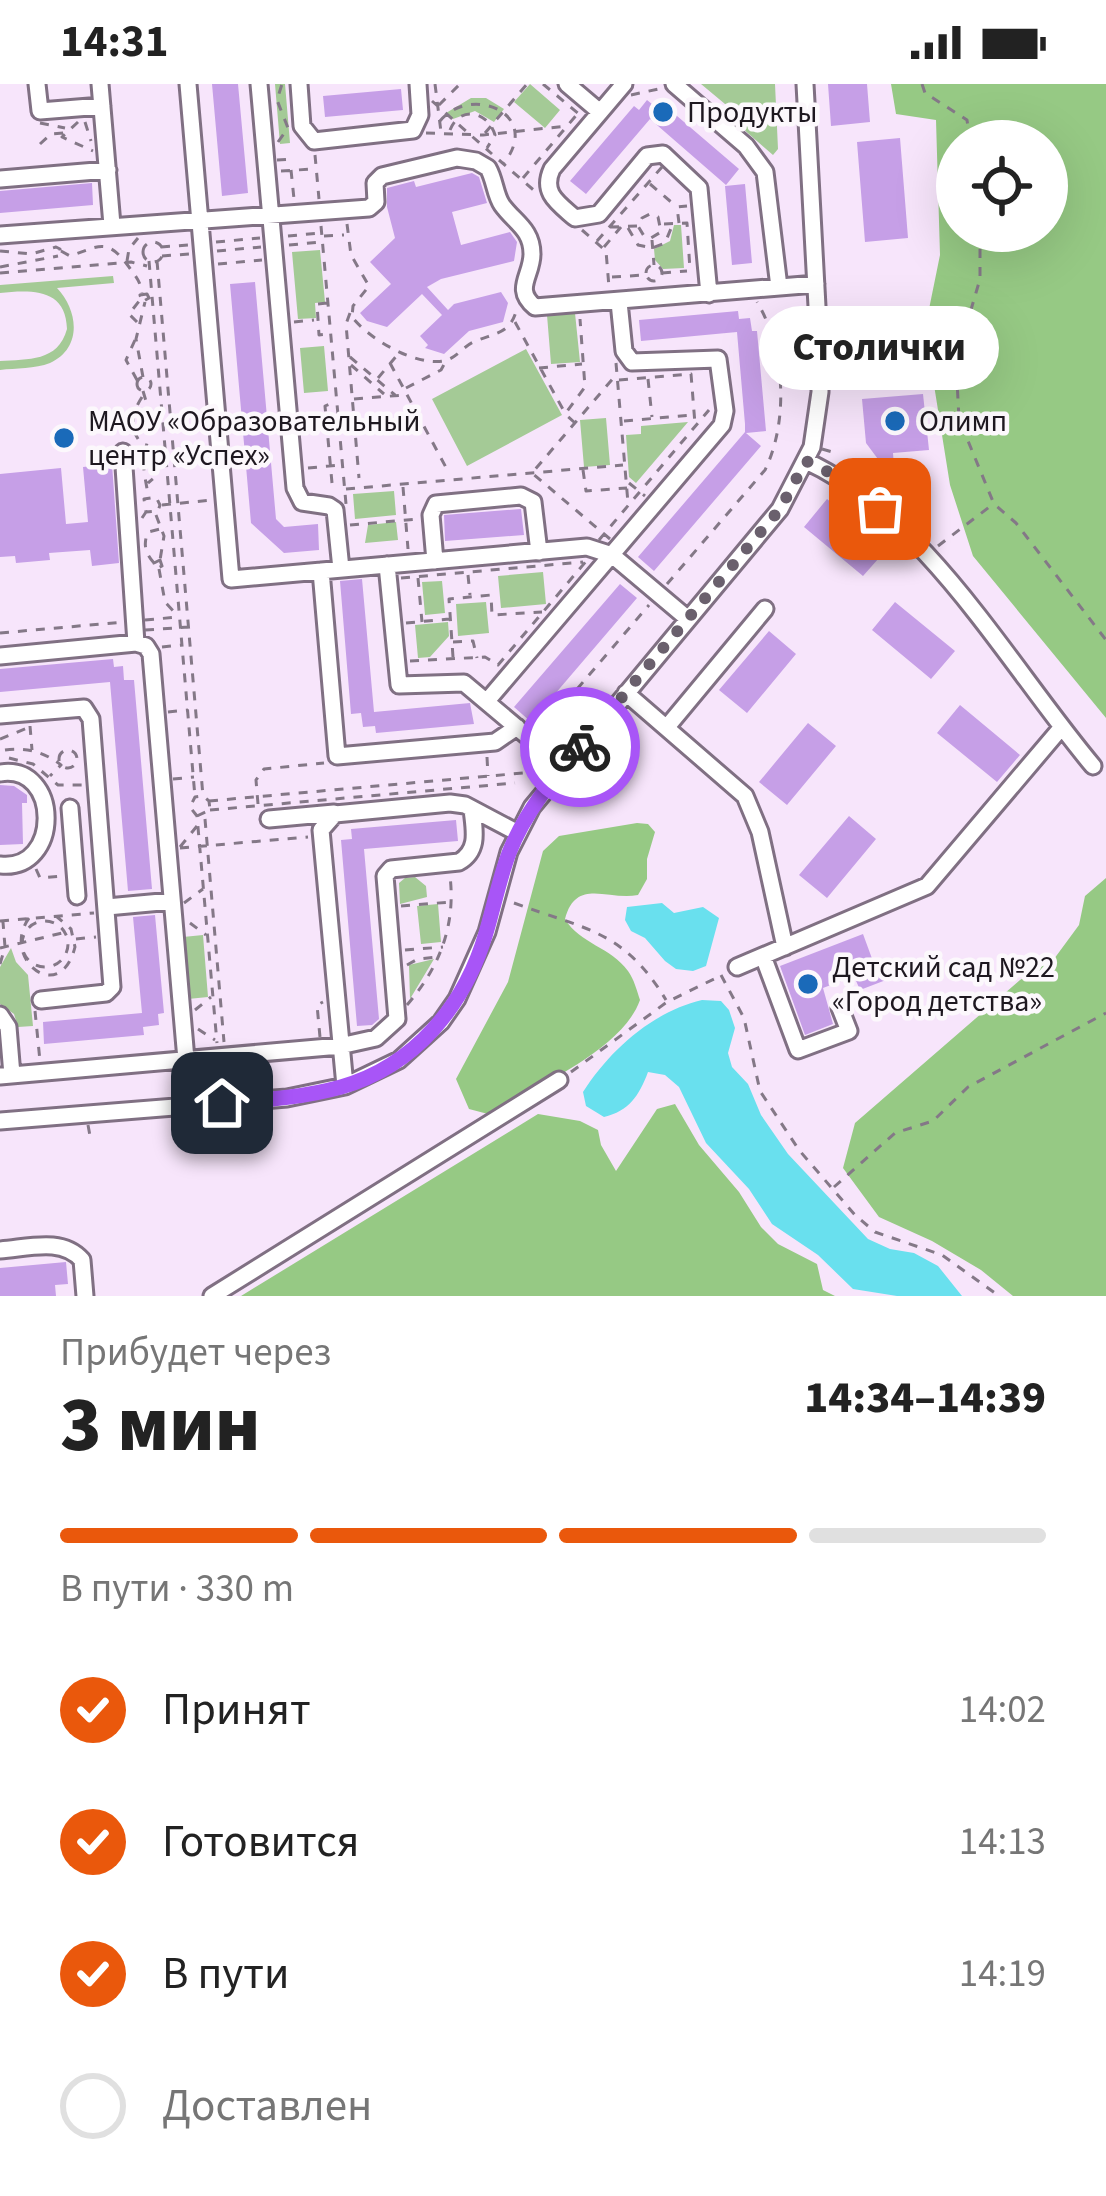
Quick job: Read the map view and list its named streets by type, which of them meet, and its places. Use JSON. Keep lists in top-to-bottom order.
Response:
{
  "places": [
    "Продукты",
    "Олимп",
    "МАОУ «Образовательный центр «Успех»",
    "Столички",
    "Детский сад №22 «Город детства»"
  ],
  "page": {
    "status": "14:31",
    "bubble": "Столички",
    "heading": ["3 мин", "Прибудет через", "14:34–14:39"],
    "bar": "В пути · 330 m",
    "list": [
      ["Принят", "14:02"],
      ["Готовится", "14:13"],
      ["В пути", "14:19"],
      "Доставлен"
    ]
  }
}
